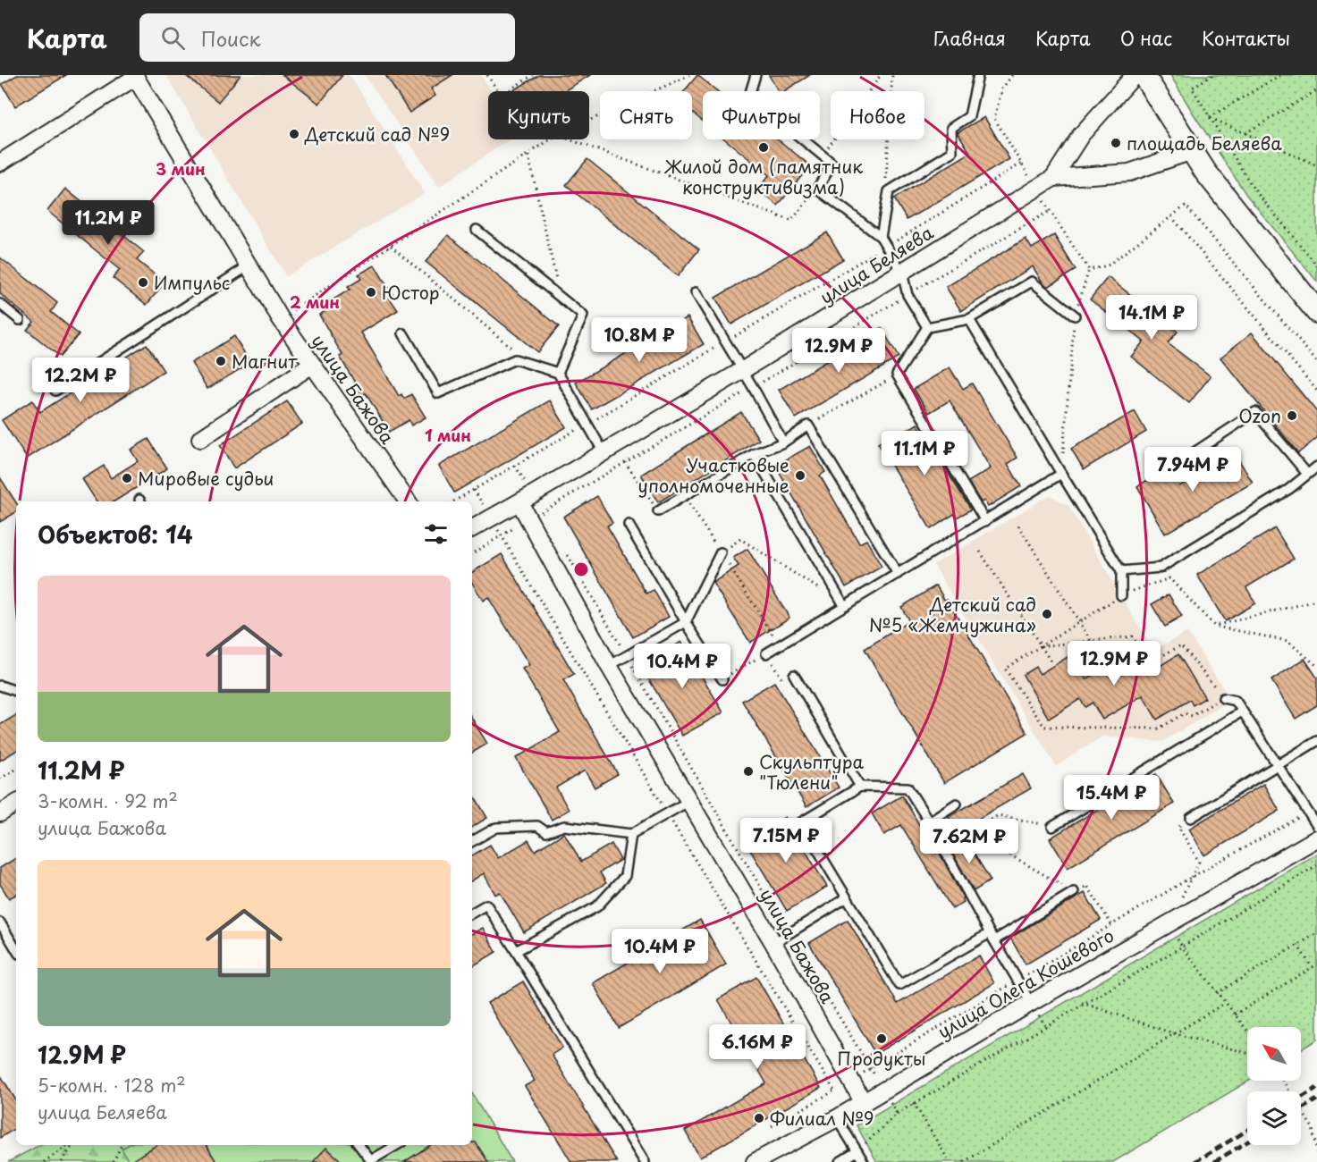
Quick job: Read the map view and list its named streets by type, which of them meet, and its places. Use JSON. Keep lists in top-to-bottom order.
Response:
{
  "streets": {
    "street": ["улица Беляева", "улица Бажова", "улица Олега Кошевого"]
  },
  "crossings": [
    ["улица Беляева", "улица Бажова"],
    ["улица Бажова", "улица Олега Кошевого"]
  ],
  "places": [
    "Детский сад №9",
    "площадь Беляева",
    "Жилой дом (памятник конструктивизма)",
    "Импульс",
    "Юстор",
    "Магнит",
    "Ozon",
    "Участковые уполномоченные",
    "Мировые судьи",
    "Детский сад №5 «Жемчужина»",
    "Скульптура \"Тюлени\"",
    "Продукты",
    "Филиал №9"
  ],
  "north": "top left",
  "page": {
    "header": "Карта",
    "search": "Поиск",
    "nav": [
      "Главная",
      "Карта",
      "О нас",
      "Контакты"
    ],
    "chip": [
      "Купить",
      "Снять",
      "Фильтры",
      "Новое"
    ],
    "price": [
      "11.2M ₽",
      "14.1M ₽",
      "10.8M ₽",
      "12.9M ₽",
      "12.2M ₽",
      "11.1M ₽",
      "7.94M ₽",
      "12.9M ₽",
      "10.4M ₽",
      "15.4M ₽",
      "7.15M ₽",
      "7.62M ₽",
      "10.4M ₽",
      "6.16M ₽"
    ],
    "heading": "Объектов: 14",
    "list": [
      {
        "name": "11.2M ₽",
        "note": "3-комн. · 92 m² · улица Бажова"
      },
      {
        "name": "12.9M ₽",
        "note": "5-комн. · 128 m² · улица Беляева"
      }
    ]
  },
  "rings": ["3 мин", "2 мин", "1 мин"]
}
